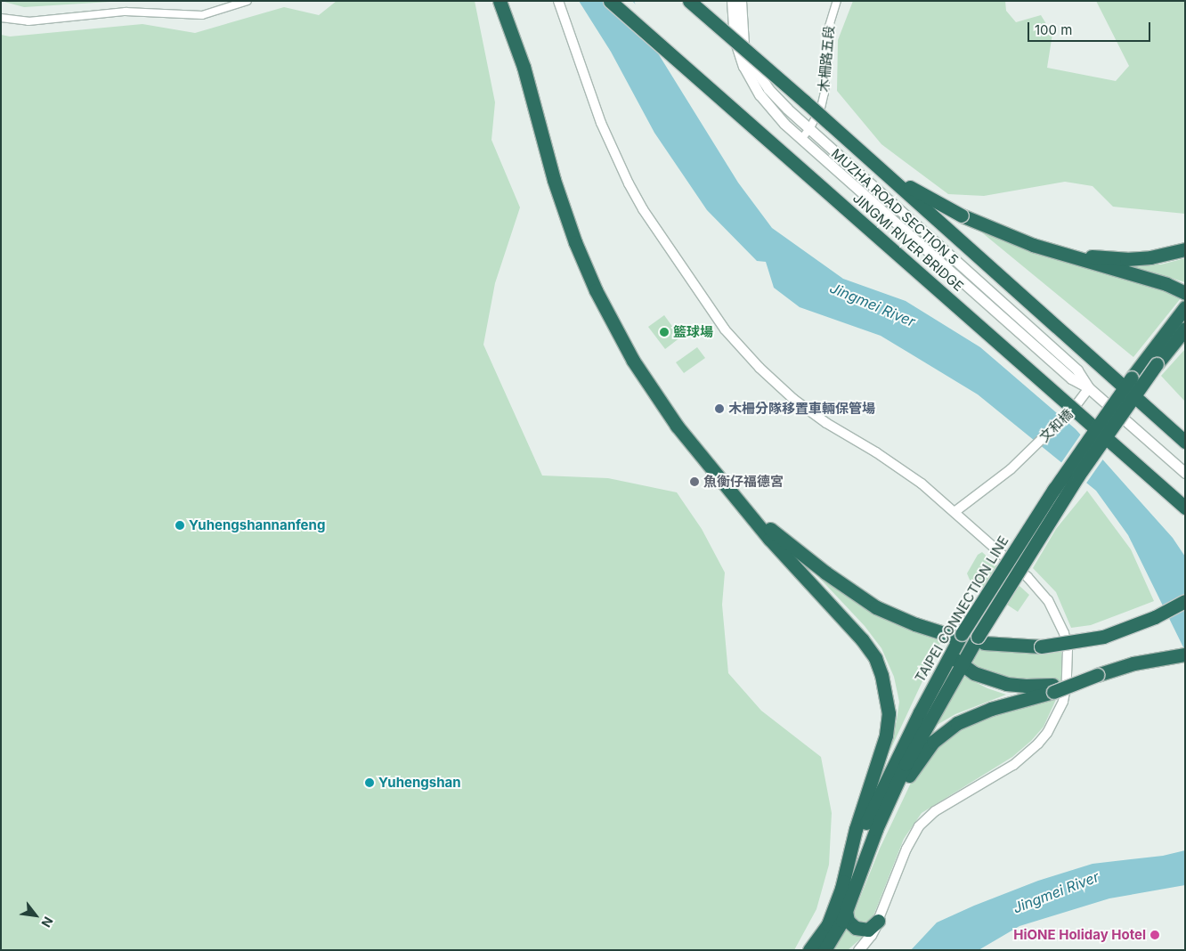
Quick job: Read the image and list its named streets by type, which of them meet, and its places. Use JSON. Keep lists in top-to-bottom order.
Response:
{
  "streets": {
    "highway": ["JINGMI RIVER BRIDGE", "TAIPEI CONNECTION LINE"],
    "main road": ["MUZHA ROAD SECTION 5"],
    "street": ["木柵路五段", "文和橋"]
  },
  "crossings": [
    ["木柵路五段", "MUZHA ROAD SECTION 5"],
    ["MUZHA ROAD SECTION 5", "文和橋"]
  ],
  "water": ["Jingmei River"],
  "places": [
    "籃球場",
    "木柵分隊移置車輛保管場",
    "魚衡仔福德宮",
    "Yuhengshannanfeng",
    "Yuhengshan",
    "HiONE Holiday Hotel"
  ],
  "scale_bar": "100 m",
  "north": "bottom right"
}
